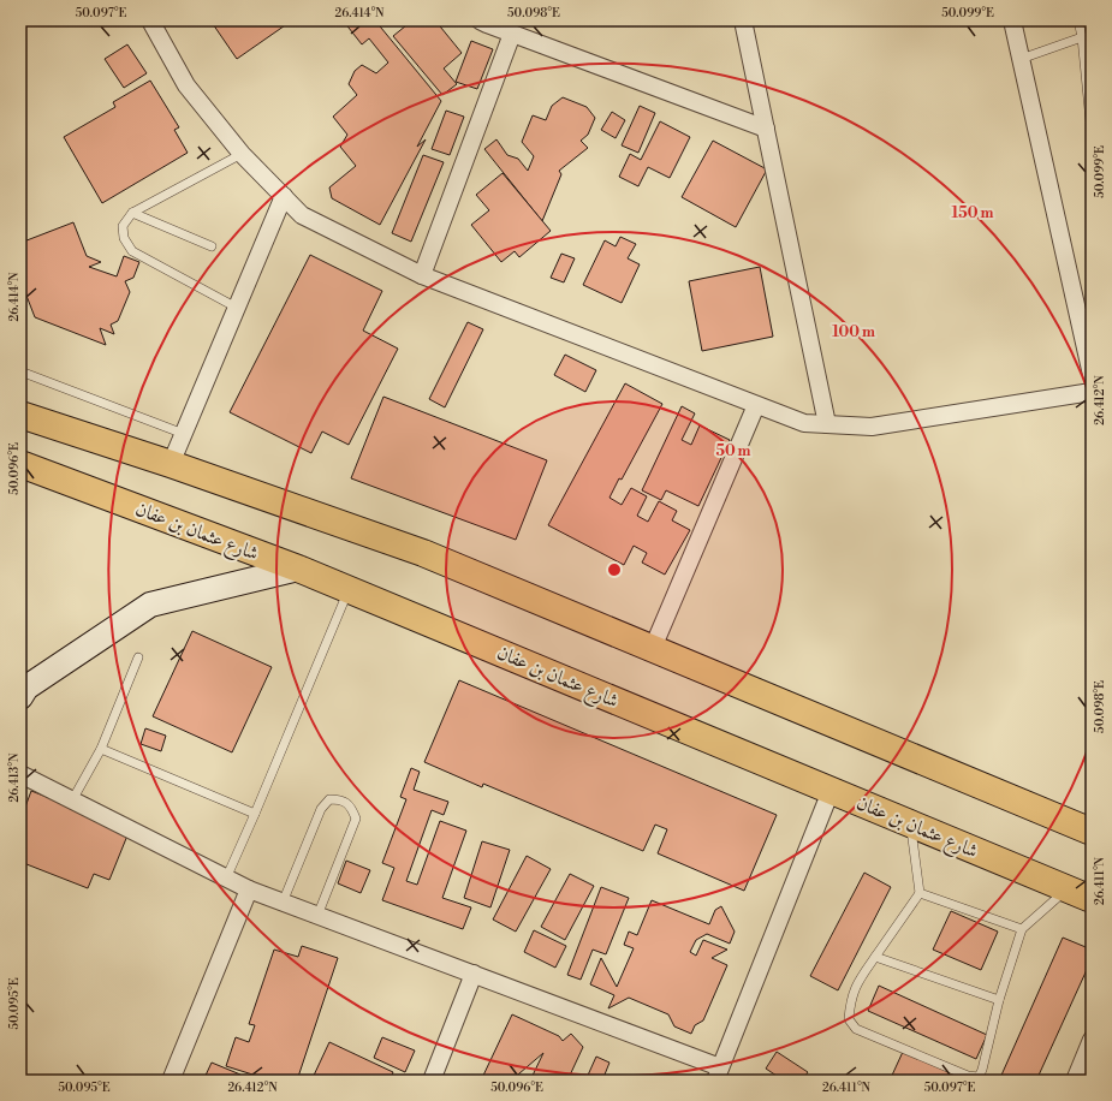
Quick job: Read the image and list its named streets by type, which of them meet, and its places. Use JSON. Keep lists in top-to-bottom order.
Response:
{
  "streets": {
    "main road": ["شارع عثمان بن عفان"]
  },
  "coordinates": [
    "50.097°E",
    "26.414°N",
    "50.098°E",
    "50.099°E",
    "26.412°N",
    "50.096°E",
    "26.413°N",
    "26.411°N",
    "50.095°E"
  ],
  "rings": ["150 m", "100 m", "50 m"]
}
